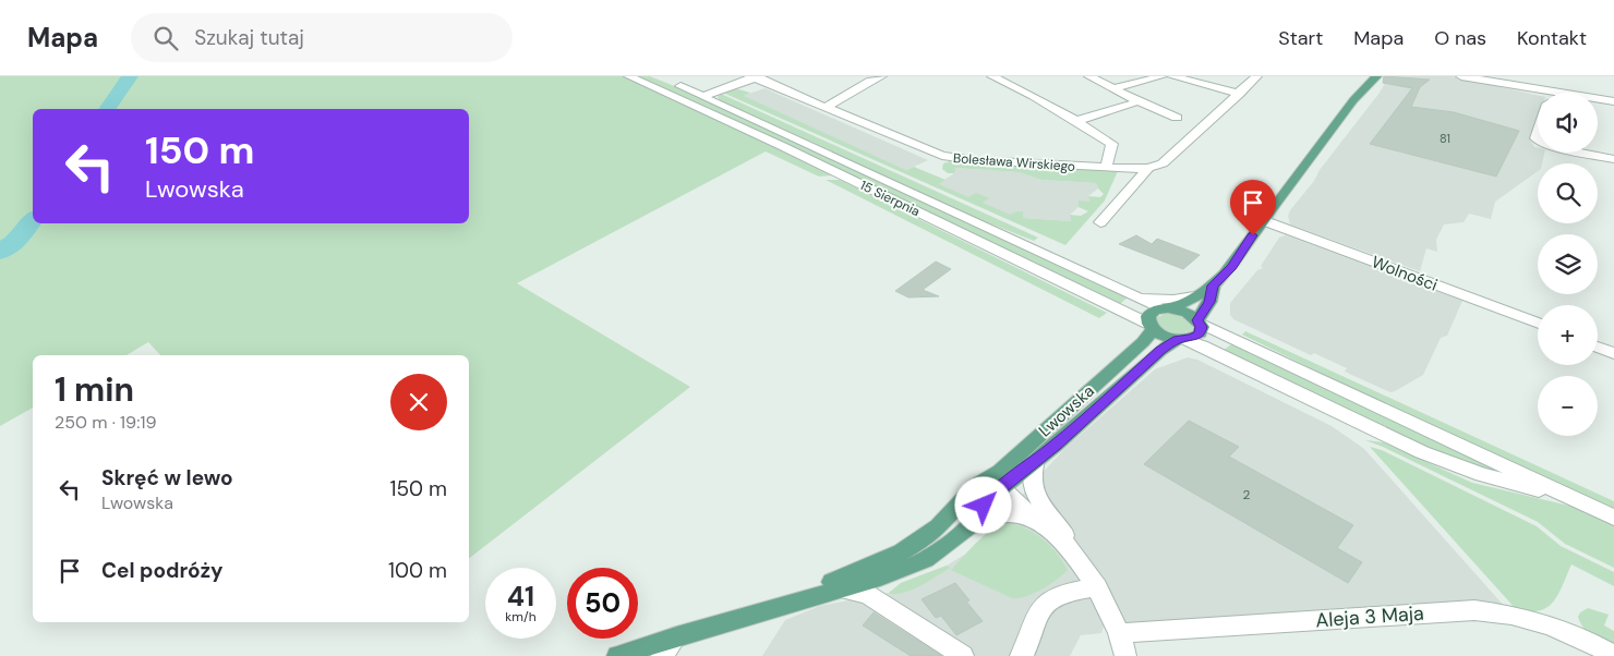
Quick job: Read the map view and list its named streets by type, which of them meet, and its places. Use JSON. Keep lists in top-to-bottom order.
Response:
{
  "streets": {
    "main road": ["Lwowska"],
    "street": [
      "Bolesława Wirskiego",
      "15 Sierpnia",
      "Wolności",
      "Aleja 3 Maja"
    ]
  },
  "crossings": [
    ["Bolesława Wirskiego", "15 Sierpnia"],
    ["15 Sierpnia", "Lwowska"]
  ],
  "house_numbers": ["81", "2"],
  "page": {
    "header": "Mapa",
    "search": "Szukaj tutaj",
    "nav": [
      "Start",
      "Mapa",
      "O nas",
      "Kontakt"
    ],
    "map_buttons": ["+", "−"],
    "turn": ["150 m", "Lwowska"],
    "heading": ["1 min", "250 m · 19:19"],
    "list": [
      {
        "name": "Skręć w lewo",
        "note": "Lwowska",
        "value": "150 m"
      },
      {
        "name": "Cel podróży",
        "value": "100 m"
      }
    ],
    "speed": "41 km/h",
    "limit": "50"
  }
}
